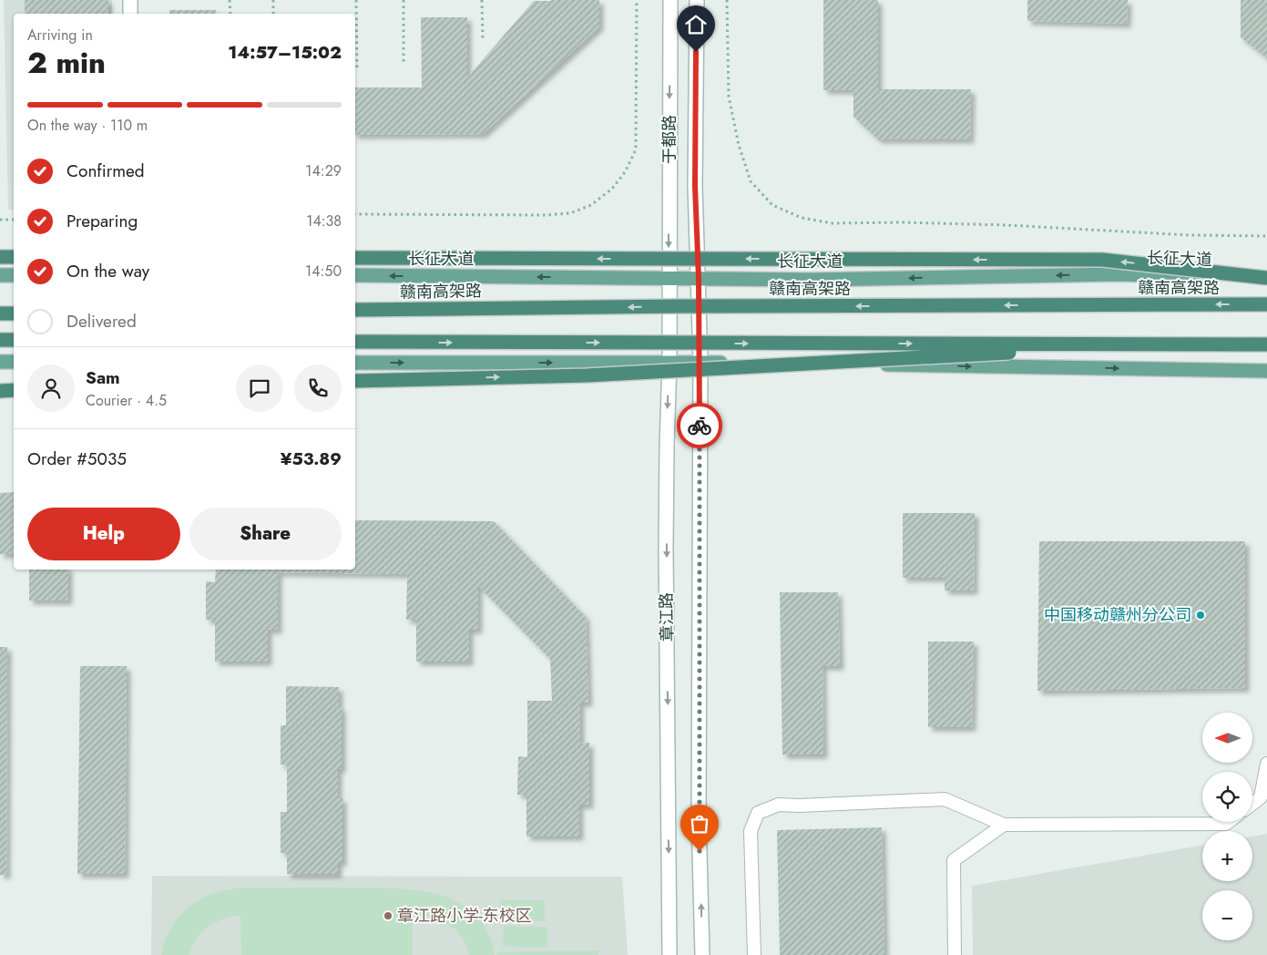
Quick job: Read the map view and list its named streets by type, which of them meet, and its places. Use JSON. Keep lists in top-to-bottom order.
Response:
{
  "streets": {
    "highway": ["赣南高架路"],
    "main road": ["于都路", "长征大道", "章江路"]
  },
  "crossings": [
    ["于都路", "长征大道"],
    ["于都路", "章江路"],
    ["长征大道", "章江路"]
  ],
  "places": ["中国移动赣州分公司", "章江路小学-东校区"],
  "north": "left",
  "page": {
    "heading": ["2 min", "Arriving in", "14:57–15:02"],
    "panel": [
      "Sam",
      "Courier · 4.5",
      "Order #5035",
      "¥53.89"
    ],
    "bar": "On the way · 110 m",
    "list": [
      ["Confirmed", "14:29"],
      ["Preparing", "14:38"],
      ["On the way", "14:50"],
      "Delivered"
    ],
    "buttons": ["Help", "Share"],
    "map_buttons": ["+", "−"]
  }
}
